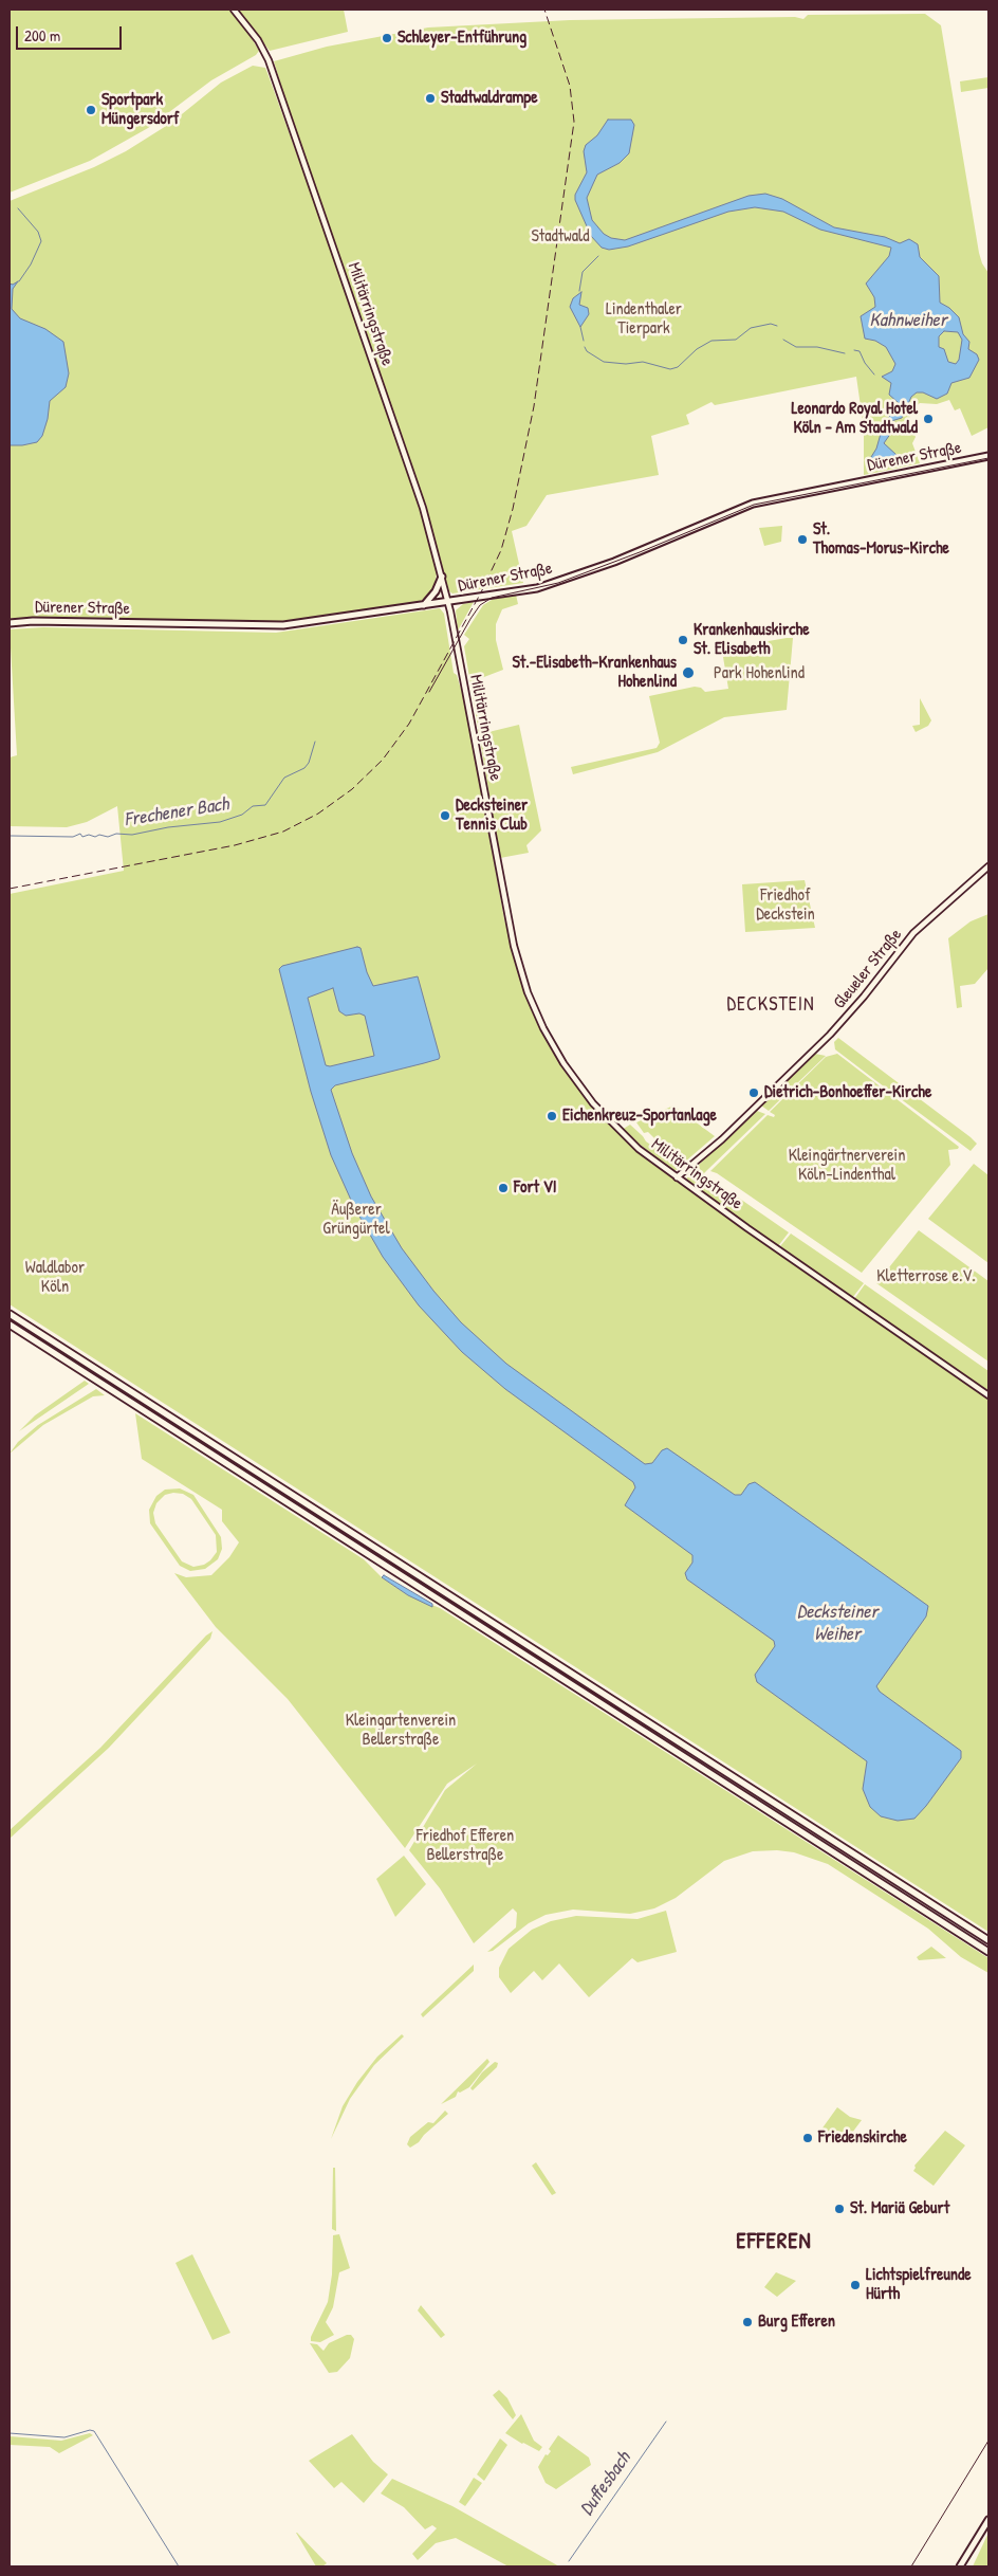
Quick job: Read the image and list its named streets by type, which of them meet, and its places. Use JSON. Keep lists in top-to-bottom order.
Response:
{
  "streets": {
    "main road": ["Militärringstraße", "Dürener Straße", "Gleueler Straße"]
  },
  "crossings": [
    ["Militärringstraße", "Dürener Straße"],
    ["Militärringstraße", "Gleueler Straße"]
  ],
  "districts": ["DECKSTEIN", "EFFEREN"],
  "water": [
    "Kahnweiher",
    "Frechener Bach",
    "Decksteiner Weiher",
    "Duffesbach"
  ],
  "parks": [
    "Stadtwald",
    "Lindenthaler Tierpark",
    "Park Hohenlind",
    "Friedhof Deckstein",
    "Kleingärtnerverein Köln-Lindenthal",
    "Äußerer Grüngürtel",
    "Waldlabor Köln",
    "Kletterrose e.V.",
    "Kleingartenverein Bellerstraße",
    "Friedhof Efferen Bellerstraße"
  ],
  "places": [
    "Schleyer-Entführung",
    "Stadtwaldrampe",
    "Sportpark Müngersdorf",
    "Leonardo Royal Hotel Köln - Am Stadtwald",
    "St. Thomas-Morus-Kirche",
    "Krankenhauskirche St. Elisabeth",
    "St.-Elisabeth-Krankenhaus Hohenlind",
    "Decksteiner Tennis Club",
    "Dietrich-Bonhoeffer-Kirche",
    "Eichenkreuz-Sportanlage",
    "Fort VI",
    "Friedenskirche",
    "St. Mariä Geburt",
    "Lichtspielfreunde Hürth",
    "Burg Efferen"
  ],
  "scale_bar": "200 m"
}
